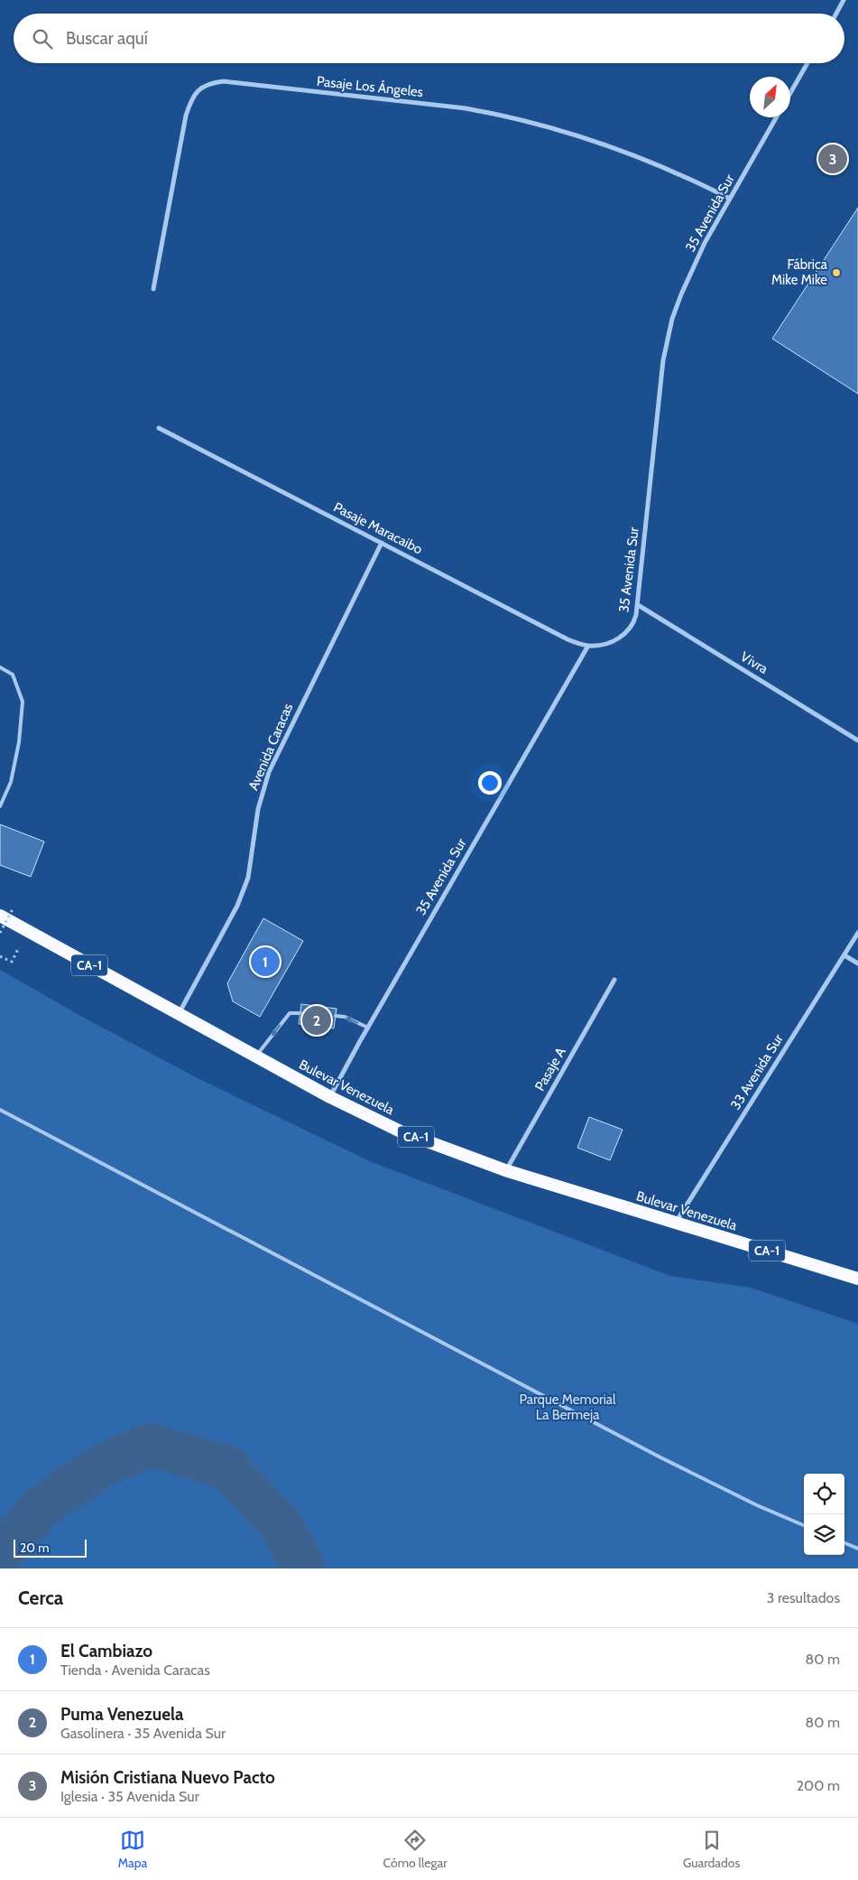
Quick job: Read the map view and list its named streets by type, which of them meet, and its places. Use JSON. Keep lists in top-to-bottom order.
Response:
{
  "streets": {
    "highway": ["CA-1", "Bulevar Venezuela"],
    "street": [
      "Pasaje Los Ángeles",
      "35 Avenida Sur",
      "Pasaje Maracaibo",
      "Vivra",
      "Avenida Caracas",
      "Pasaje A",
      "33 Avenida Sur"
    ]
  },
  "crossings": [
    ["Pasaje Los Ángeles", "35 Avenida Sur"],
    ["35 Avenida Sur", "Pasaje Maracaibo"],
    ["35 Avenida Sur", "Vivra"],
    ["35 Avenida Sur", "Bulevar Venezuela"],
    ["Pasaje Maracaibo", "Avenida Caracas"],
    ["Avenida Caracas", "Bulevar Venezuela"],
    ["Pasaje A", "Bulevar Venezuela"],
    ["33 Avenida Sur", "Bulevar Venezuela"]
  ],
  "parks": ["Parque Memorial La Bermeja"],
  "places": ["Fábrica Mike Mike"],
  "scale_bar": "20 m",
  "north": "top right",
  "page": {
    "search": "Buscar aquí",
    "pins": ["3", "1", "2"],
    "scale": "20 m",
    "heading": ["Cerca", "3 resultados"],
    "list": [
      {
        "mark": "1",
        "name": "El Cambiazo",
        "note": "Tienda · Avenida Caracas",
        "value": "80 m"
      },
      {
        "mark": "2",
        "name": "Puma Venezuela",
        "note": "Gasolinera · 35 Avenida Sur",
        "value": "80 m"
      },
      {
        "mark": "3",
        "name": "Misión Cristiana Nuevo Pacto",
        "note": "Iglesia · 35 Avenida Sur",
        "value": "200 m"
      }
    ],
    "nav": ["Mapa", "Cómo llegar", "Guardados"]
  }
}
